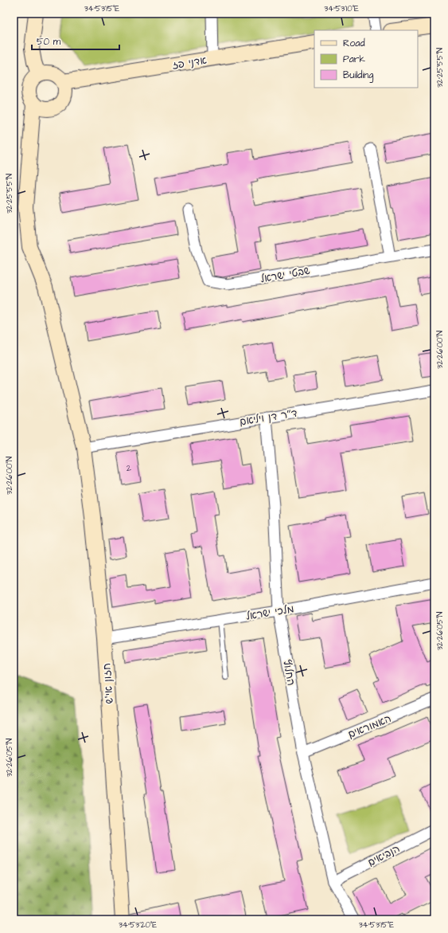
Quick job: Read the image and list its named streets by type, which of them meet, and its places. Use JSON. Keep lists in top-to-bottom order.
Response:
{
  "streets": {
    "street": [
      "אדני פז",
      "שבטי ישראל",
      "ד״ר דן ויליאם",
      "מלכי ישראל",
      "החלוץ",
      "חזון אי\"ש",
      "האמוראים",
      "הנביאים"
    ]
  },
  "crossings": [
    ["אדני פז", "חזון אי\"ש"],
    ["ד״ר דן ויליאם", "החלוץ"],
    ["ד״ר דן ויליאם", "חזון אי\"ש"],
    ["מלכי ישראל", "החלוץ"],
    ["מלכי ישראל", "חזון אי\"ש"],
    ["החלוץ", "האמוראים"],
    ["החלוץ", "הנביאים"]
  ],
  "house_numbers": ["2"],
  "legend": ["Road", "Park", "Building"],
  "scale_bar": "50 m",
  "coordinates": [
    "34°53'15\"E",
    "34°53'10\"E",
    "32°25'55\"N",
    "32°26'00\"N",
    "32°26'05\"N",
    "34°53'20\"E"
  ]
}
